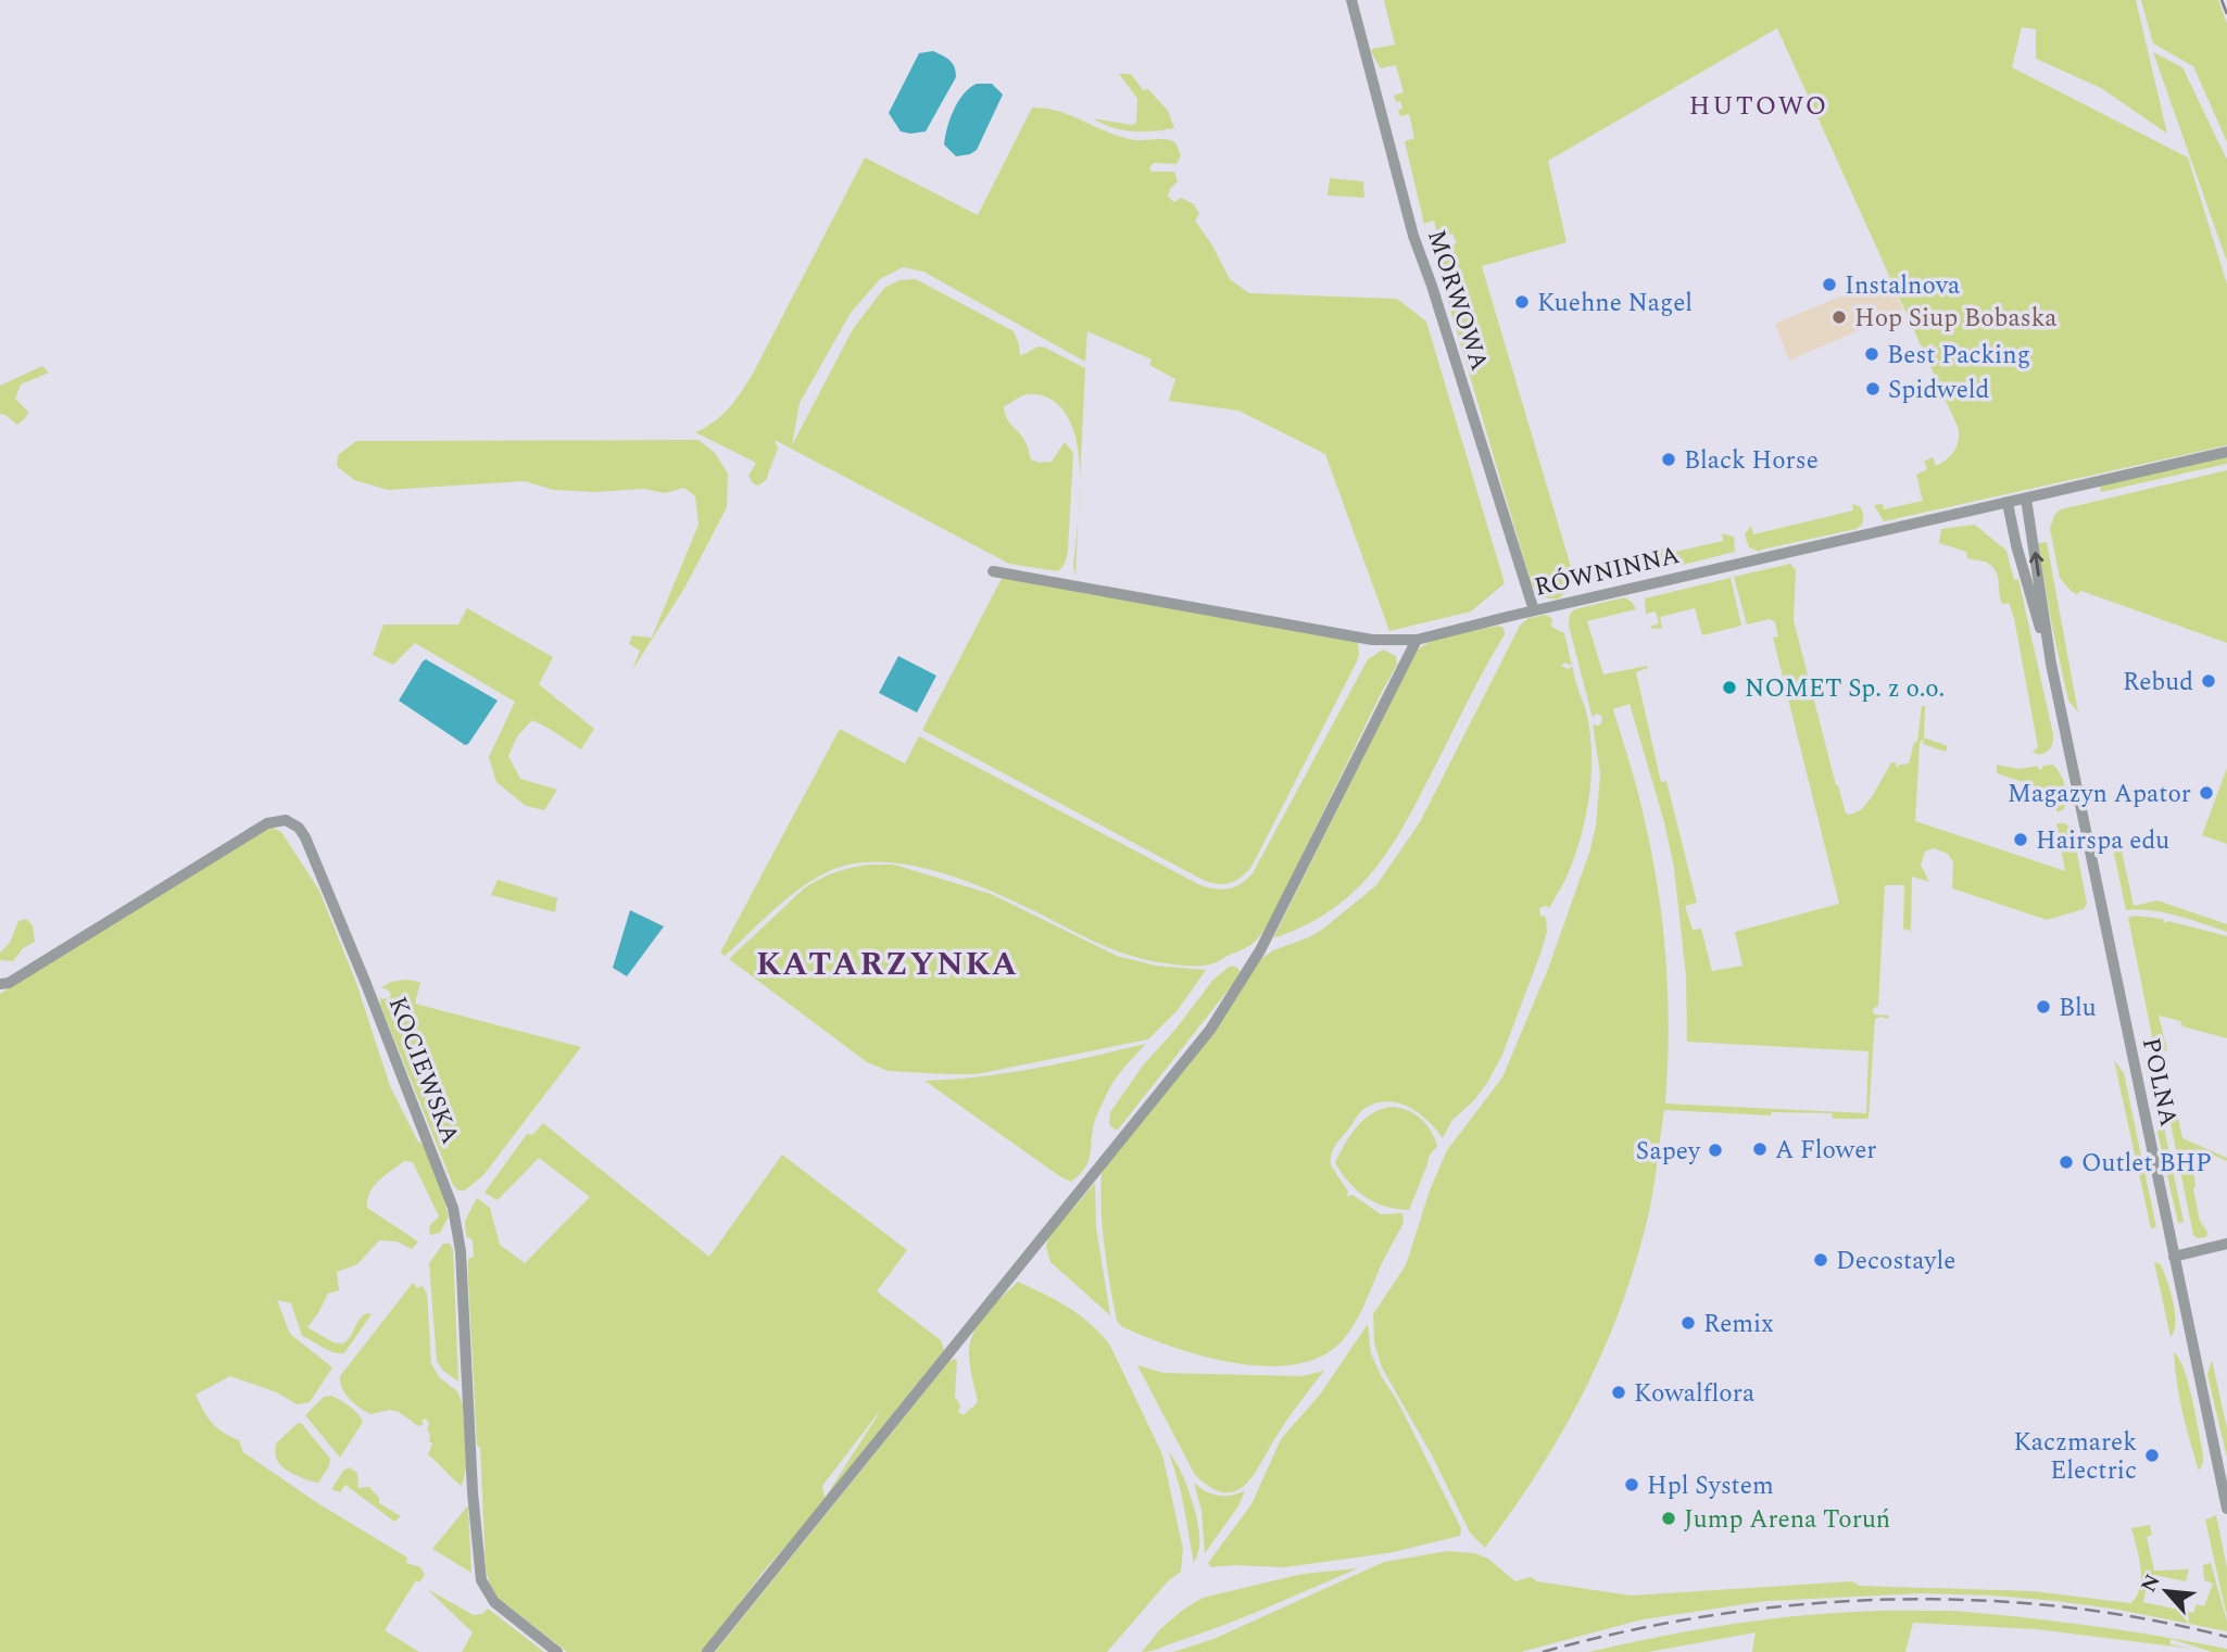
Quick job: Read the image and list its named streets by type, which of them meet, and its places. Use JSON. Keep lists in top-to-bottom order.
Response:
{
  "streets": {
    "street": [
      "MORWOWA",
      "RÓWNINNA",
      "KOCIEWSKA",
      "POLNA"
    ]
  },
  "crossings": [
    ["MORWOWA", "RÓWNINNA"],
    ["RÓWNINNA", "POLNA"]
  ],
  "districts": ["HUTOWO", "KATARZYNKA"],
  "places": [
    "Instalnova",
    "Kuehne Nagel",
    "Hop Siup Bobaska",
    "Best Packing",
    "Spidweld",
    "Black Horse",
    "Rebud",
    "NOMET Sp. z o.o.",
    "Magazyn Apator",
    "Hairspa edu",
    "Blu",
    "A Flower",
    "Sapey",
    "Outlet BHP",
    "Decostayle",
    "Remix",
    "Kowalflora",
    "Kaczmarek Electric",
    "Hpl System",
    "Jump Arena Toruń"
  ],
  "north": "top left"
}
